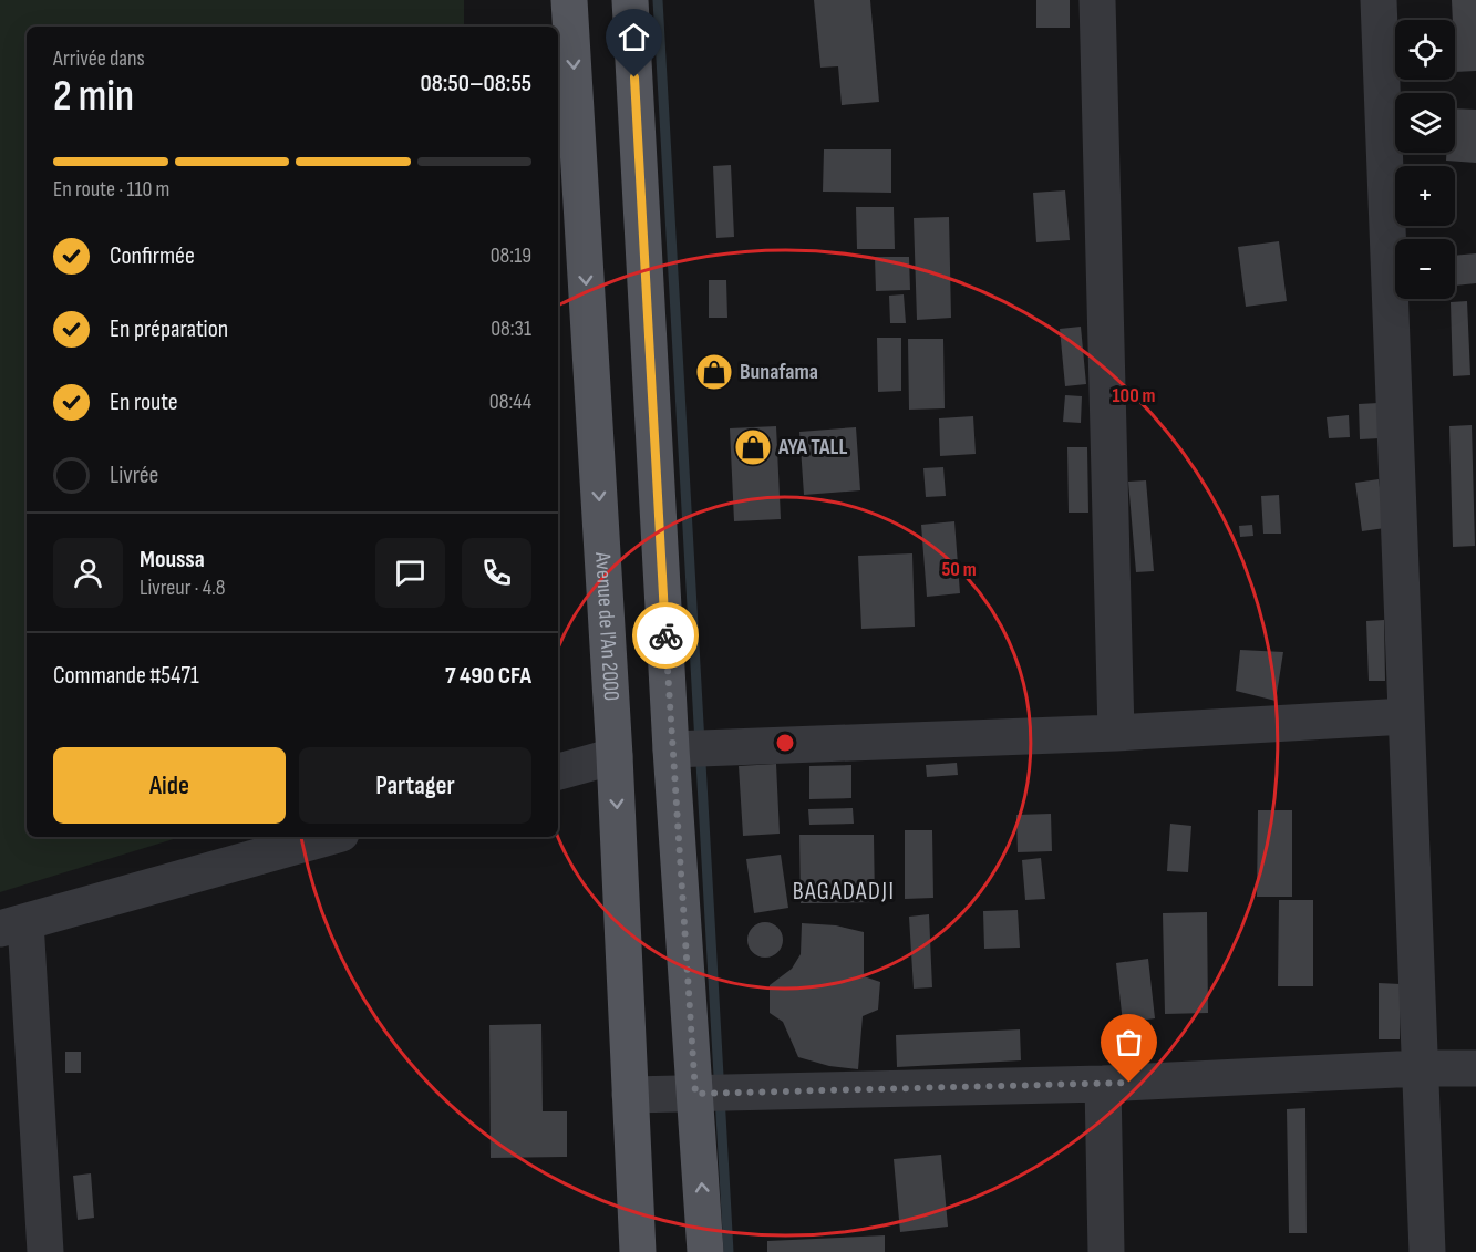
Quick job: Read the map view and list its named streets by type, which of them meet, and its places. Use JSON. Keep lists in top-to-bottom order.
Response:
{
  "streets": {
    "main road": ["Avenue de l'An 2000"]
  },
  "districts": ["BAGADADJI"],
  "places": {
    "shop": ["Bunafama", "AYA TALL"]
  },
  "page": {
    "map_buttons": ["+", "−"],
    "heading": ["2 min", "Arrivée dans", "08:50–08:55"],
    "panel": [
      "Moussa",
      "Livreur · 4.8",
      "Commande #5471",
      "7 490 CFA"
    ],
    "bar": "En route · 110 m",
    "list": [
      ["Confirmée", "08:19"],
      ["En préparation", "08:31"],
      ["En route", "08:44"],
      "Livrée"
    ],
    "buttons": ["Aide", "Partager"]
  },
  "rings": ["100 m", "50 m"]
}
